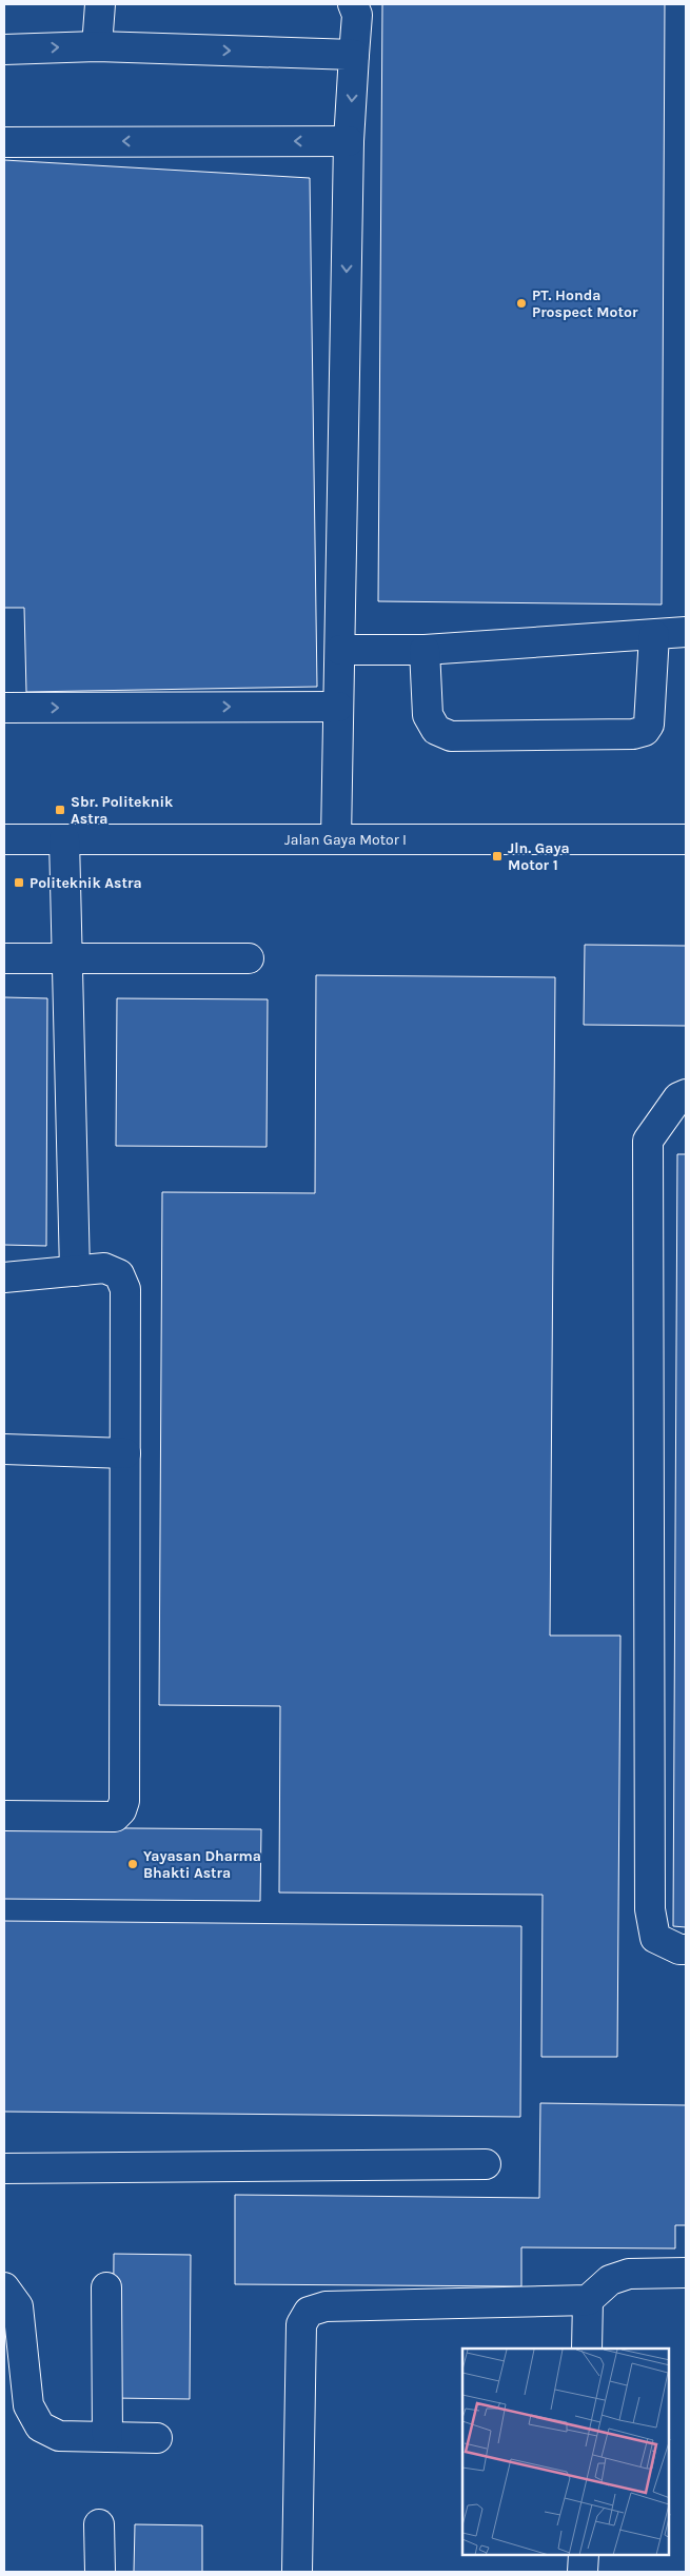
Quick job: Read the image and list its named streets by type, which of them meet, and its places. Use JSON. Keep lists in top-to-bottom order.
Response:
{
  "streets": {
    "street": ["Jalan Gaya Motor I"]
  },
  "places": {
    "other": ["PT. Honda Prospect Motor", "Yayasan Dharma Bhakti Astra"],
    "transit": ["Sbr. Politeknik Astra", "Jln. Gaya Motor 1", "Politeknik Astra"]
  }
}
